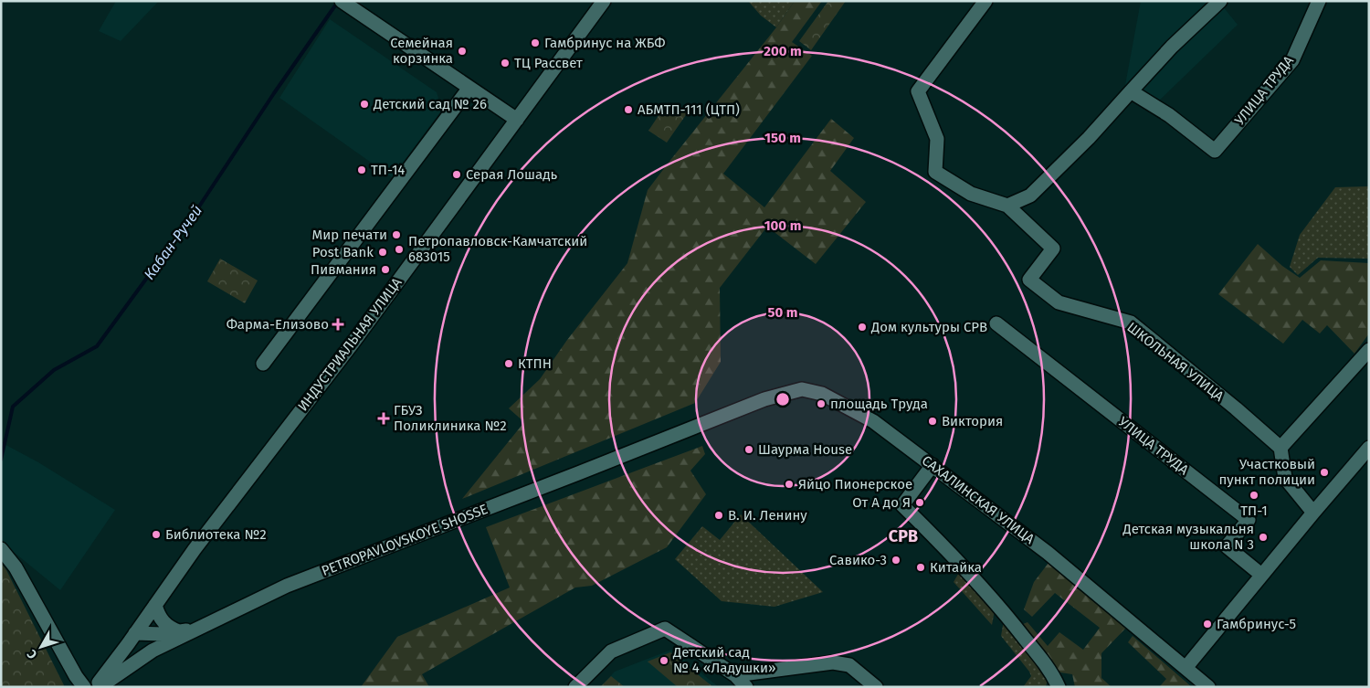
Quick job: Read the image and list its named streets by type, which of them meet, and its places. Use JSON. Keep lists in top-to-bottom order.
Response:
{
  "streets": {
    "street": [
      "УЛИЦА ТРУДА",
      "ИНДУСТРИАЛЬНАЯ УЛИЦА",
      "ШКОЛЬНАЯ УЛИЦА",
      "САХАЛИНСКАЯ УЛИЦА",
      "PETROPAVLOVSKOYE SHOSSE"
    ]
  },
  "crossings": [
    ["САХАЛИНСКАЯ УЛИЦА", "PETROPAVLOVSKOYE SHOSSE"]
  ],
  "districts": ["СРВ"],
  "water": ["Кабан-Ручей"],
  "places": {
    "other": [
      "Гамбринус на ЖБФ",
      "Семейная корзинка",
      "ТЦ Рассвет",
      "Детский сад № 26",
      "АБМТП-111 (ЦТП)",
      "ТП-14",
      "Серая Лошадь",
      "Мир печати",
      "Петропавловск-Камчатский 683015",
      "Post Bank",
      "Пивмания",
      "Дом культуры СРВ",
      "КТПН",
      "площадь Труда",
      "Виктория",
      "Шаурма House",
      "Участковый пункт полиции",
      "Яйцо Пионерское",
      "ТП-1",
      "От А до Я",
      "В. И. Ленину",
      "Библиотека №2",
      "Детская музыкальня школа N 3",
      "Савико-3",
      "Китайка",
      "Гамбринус-5",
      "Детский сад № 4 «Ладушки»"
    ],
    "health": ["Фарма-Елизово", "ГБУЗ Поликлиника №2"]
  },
  "north": "bottom left",
  "rings": [
    "200 m",
    "150 m",
    "100 m",
    "50 m"
  ]
}
